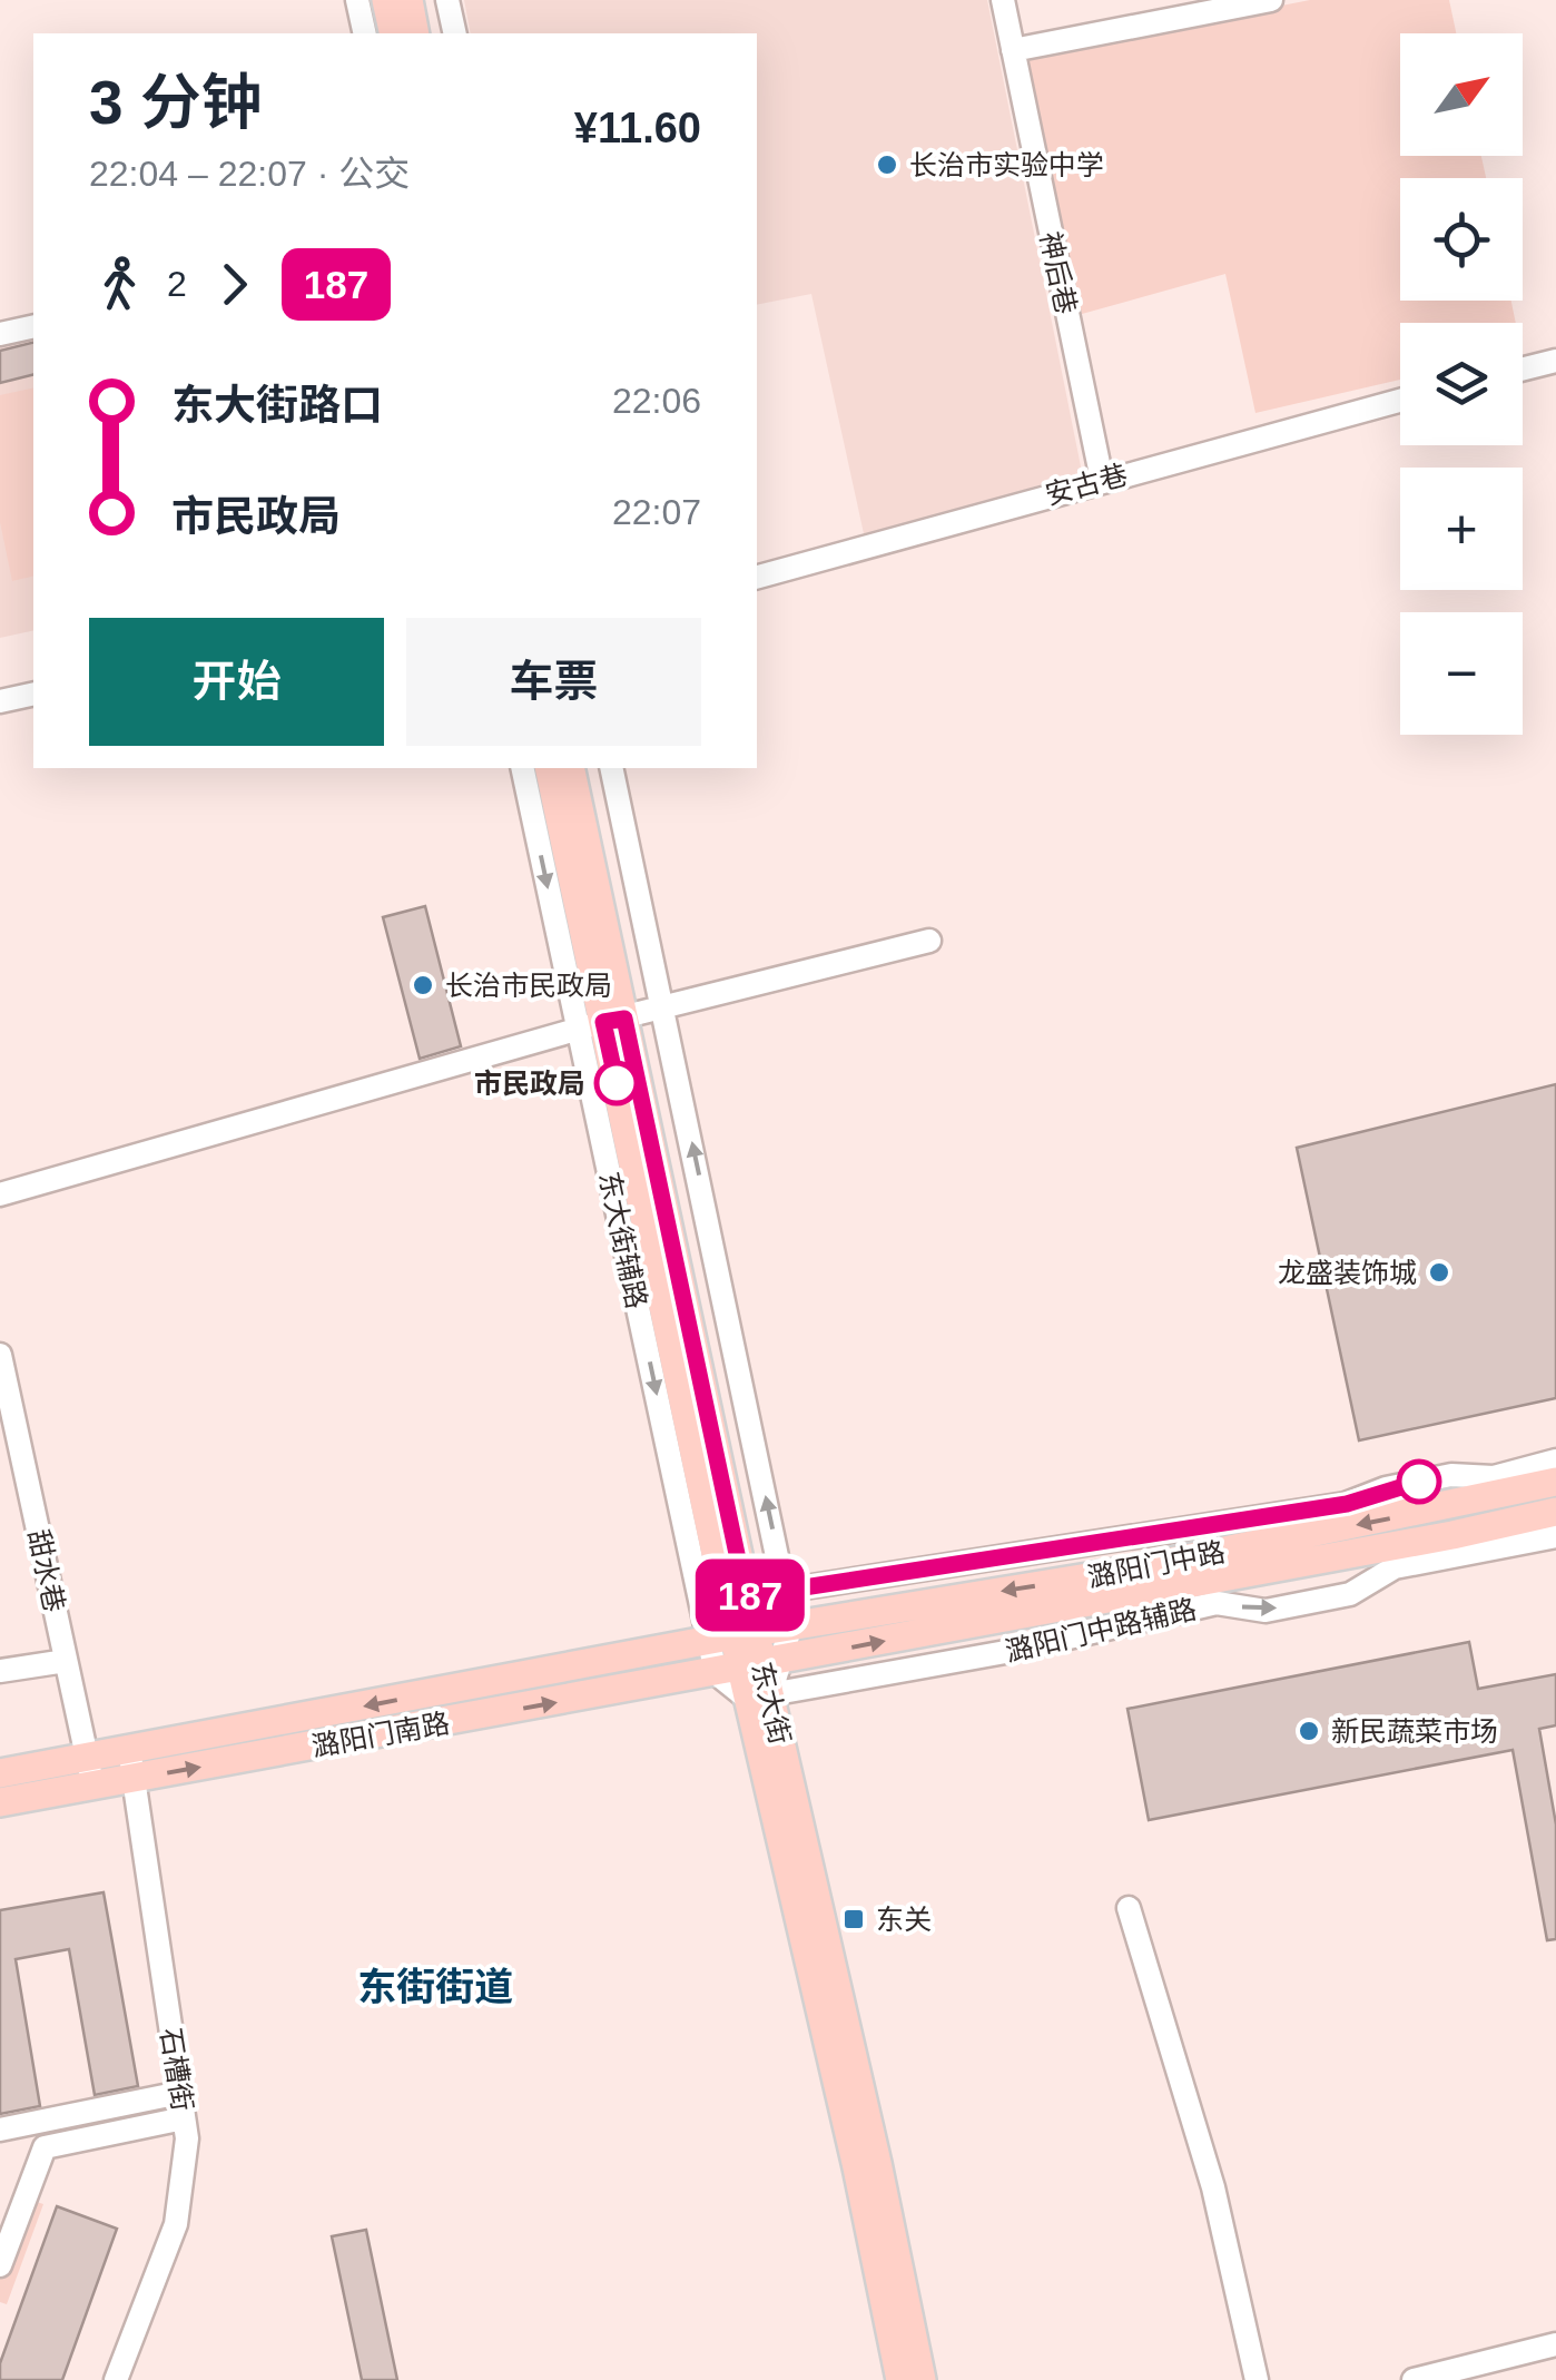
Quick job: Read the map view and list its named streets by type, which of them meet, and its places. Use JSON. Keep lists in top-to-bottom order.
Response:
{
  "streets": {
    "main road": ["潞阳门中路", "东大街", "潞阳门南路"],
    "street": [
      "神后巷",
      "安古巷",
      "甜水巷",
      "潞阳门中路辅路",
      "石槽街"
    ]
  },
  "crossings": [
    ["神后巷", "安古巷"],
    ["潞阳门中路", "东大街"],
    ["潞阳门中路", "潞阳门南路"],
    ["甜水巷", "潞阳门南路"],
    ["潞阳门中路辅路", "东大街"],
    ["东大街", "潞阳门南路"],
    ["潞阳门南路", "石槽街"]
  ],
  "districts": ["东街街道"],
  "places": {
    "other": [
      "长治市实验中学",
      "长治市民政局",
      "市民政局",
      "龙盛装饰城",
      "新民蔬菜市场"
    ],
    "transit": ["东关"]
  },
  "lines": ["bus line 187"],
  "north": "top right",
  "page": {
    "on_map": "187",
    "map_buttons": ["+", "−"],
    "heading": ["3 分钟", "22:04 – 22:07 · 公交", "¥11.60"],
    "legs": ["2", "187"],
    "list": [
      {
        "name": "东大街路口",
        "value": "22:06"
      },
      {
        "name": "市民政局",
        "value": "22:07"
      }
    ],
    "buttons": ["开始", "车票"]
  }
}
